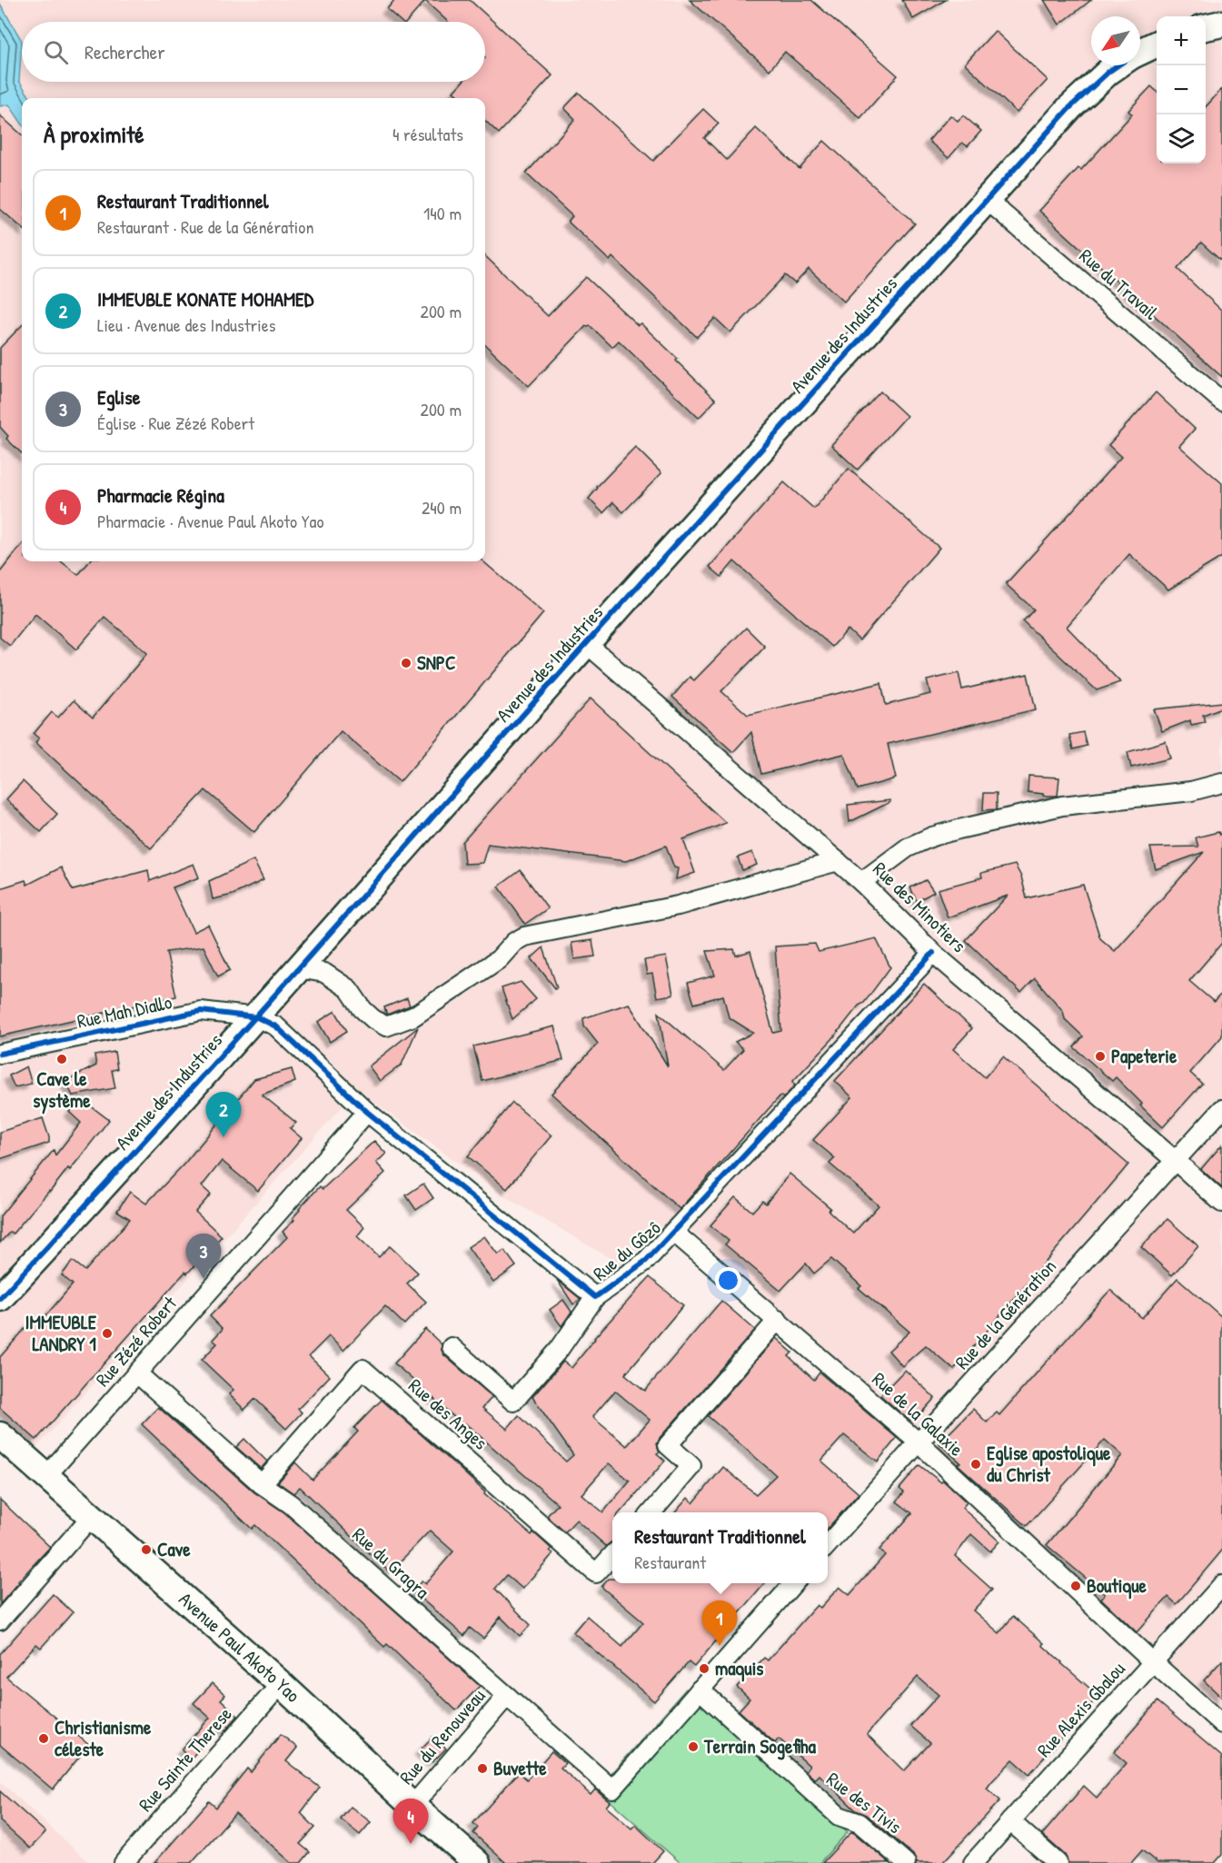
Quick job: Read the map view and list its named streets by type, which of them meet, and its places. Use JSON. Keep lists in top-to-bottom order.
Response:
{
  "streets": {
    "street": [
      "Rue du Travail",
      "Avenue des Industries",
      "Rue des Minotiers",
      "Rue Mah Diallo",
      "Rue du Gôzô",
      "Rue de la Génération",
      "Rue Zézé Robert",
      "Rue des Anges",
      "Rue de la Galaxie",
      "Rue du Gragra",
      "Avenue Paul Akoto Yao",
      "Rue Alexis Gbalou",
      "Rue du Renouveau",
      "Rue Sainte Therese",
      "Rue des Tivis"
    ]
  },
  "crossings": [
    ["Rue du Travail", "Avenue des Industries"],
    ["Avenue des Industries", "Rue des Minotiers"],
    ["Avenue des Industries", "Rue Mah Diallo"],
    ["Avenue des Industries", "Rue du Gôzô"],
    ["Rue des Minotiers", "Rue du Gôzô"],
    ["Rue des Minotiers", "Rue de la Génération"],
    ["Rue Mah Diallo", "Rue du Gôzô"],
    ["Rue du Gôzô", "Rue Zézé Robert"],
    ["Rue du Gôzô", "Rue de la Galaxie"],
    ["Rue de la Génération", "Rue de la Galaxie"],
    ["Rue Zézé Robert", "Rue du Gragra"],
    ["Rue Zézé Robert", "Avenue Paul Akoto Yao"],
    ["Rue des Anges", "Rue du Gragra"],
    ["Rue de la Galaxie", "Rue Alexis Gbalou"],
    ["Rue du Gragra", "Rue du Renouveau"],
    ["Rue du Gragra", "Rue des Tivis"],
    ["Avenue Paul Akoto Yao", "Rue du Renouveau"],
    ["Avenue Paul Akoto Yao", "Rue Sainte Therese"]
  ],
  "places": [
    "SNPC",
    "Papeterie",
    "Cave le système",
    "IMMEUBLE LANDRY 1",
    "Eglise apostolique du Christ",
    "Cave",
    "Boutique",
    "maquis",
    "Christianisme céleste",
    "Terrain Sogefiha",
    "Buvette"
  ],
  "north": "bottom left",
  "page": {
    "map_buttons": ["+", "−"],
    "search": "Rechercher",
    "heading": ["À proximité", "4 résultats"],
    "list": [
      {
        "mark": "1",
        "name": "Restaurant Traditionnel",
        "note": "Restaurant · Rue de la Génération",
        "value": "140 m"
      },
      {
        "mark": "2",
        "name": "IMMEUBLE KONATE MOHAMED",
        "note": "Lieu · Avenue des Industries",
        "value": "200 m"
      },
      {
        "mark": "3",
        "name": "Eglise",
        "note": "Église · Rue Zézé Robert",
        "value": "200 m"
      },
      {
        "mark": "4",
        "name": "Pharmacie Régina",
        "note": "Pharmacie · Avenue Paul Akoto Yao",
        "value": "240 m"
      }
    ],
    "pins": [
      "2",
      "3",
      "1",
      "4"
    ],
    "popup": ["Restaurant Traditionnel", "Restaurant"]
  }
}
